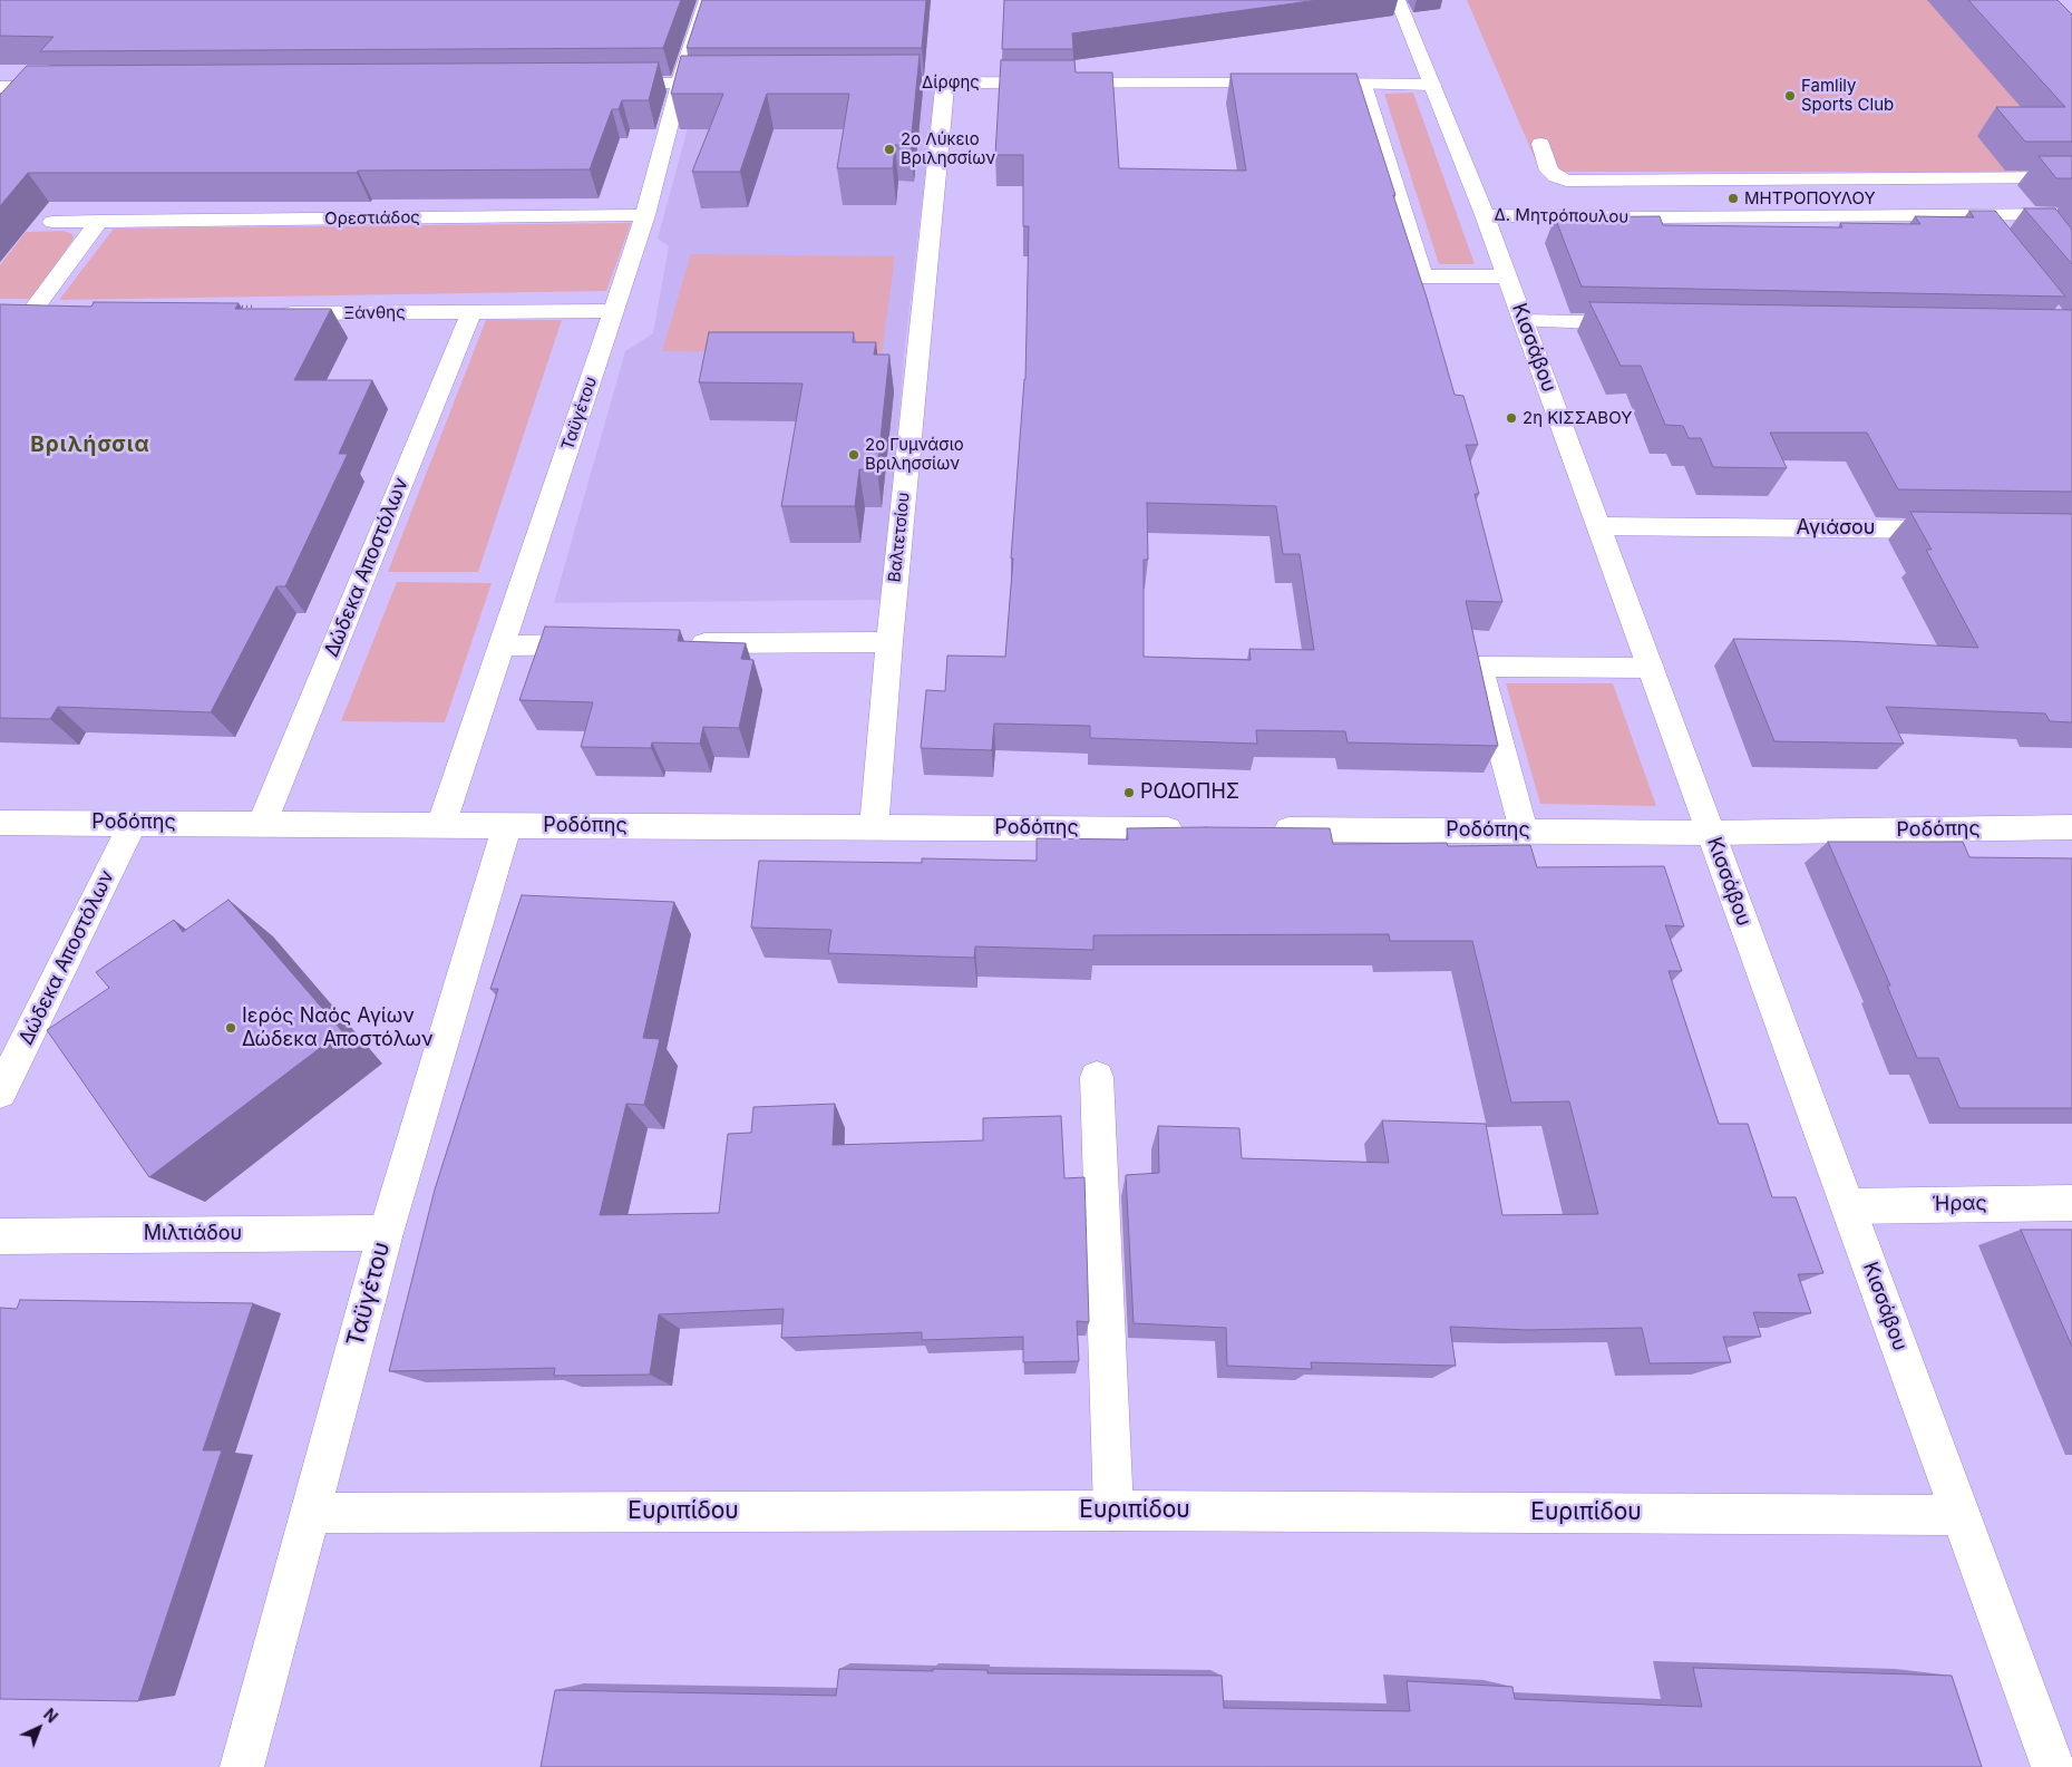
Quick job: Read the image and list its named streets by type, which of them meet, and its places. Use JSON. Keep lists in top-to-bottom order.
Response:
{
  "streets": {
    "street": [
      "Δίρφης",
      "Δ. Μητρόπουλου",
      "Ορεστιάδος",
      "Ξάνθης",
      "Κισσάβου",
      "Ταϋγέτου",
      "Αγιάσου",
      "Βαλτετσίου",
      "Δώδεκα Αποστόλων",
      "Ροδόπης",
      "Ήρας",
      "Μιλτιάδου",
      "Ευριπίδου"
    ]
  },
  "crossings": [
    ["Δίρφης", "Κισσάβου"],
    ["Δίρφης", "Βαλτετσίου"],
    ["Δ. Μητρόπουλου", "Κισσάβου"],
    ["Ορεστιάδος", "Ταϋγέτου"],
    ["Ξάνθης", "Ταϋγέτου"],
    ["Ξάνθης", "Δώδεκα Αποστόλων"],
    ["Κισσάβου", "Αγιάσου"],
    ["Κισσάβου", "Ροδόπης"],
    ["Κισσάβου", "Ήρας"],
    ["Κισσάβου", "Ευριπίδου"],
    ["Ταϋγέτου", "Ροδόπης"],
    ["Ταϋγέτου", "Μιλτιάδου"],
    ["Ταϋγέτου", "Ευριπίδου"],
    ["Βαλτετσίου", "Ροδόπης"],
    ["Δώδεκα Αποστόλων", "Ροδόπης"]
  ],
  "districts": ["Βριλήσσια"],
  "places": [
    "Famlily Sports Club",
    "2ο Λύκειο Βριλησσίων",
    "ΜΗΤΡΟΠΟΥΛΟΥ",
    "2η ΚΙΣΣΑΒΟΥ",
    "2ο Γυμνάσιο Βριλησσίων",
    "ΡΟΔΟΠΗΣ",
    "Ιερός Ναός Αγίων Δώδεκα Αποστόλων"
  ],
  "north": "top right"
}
